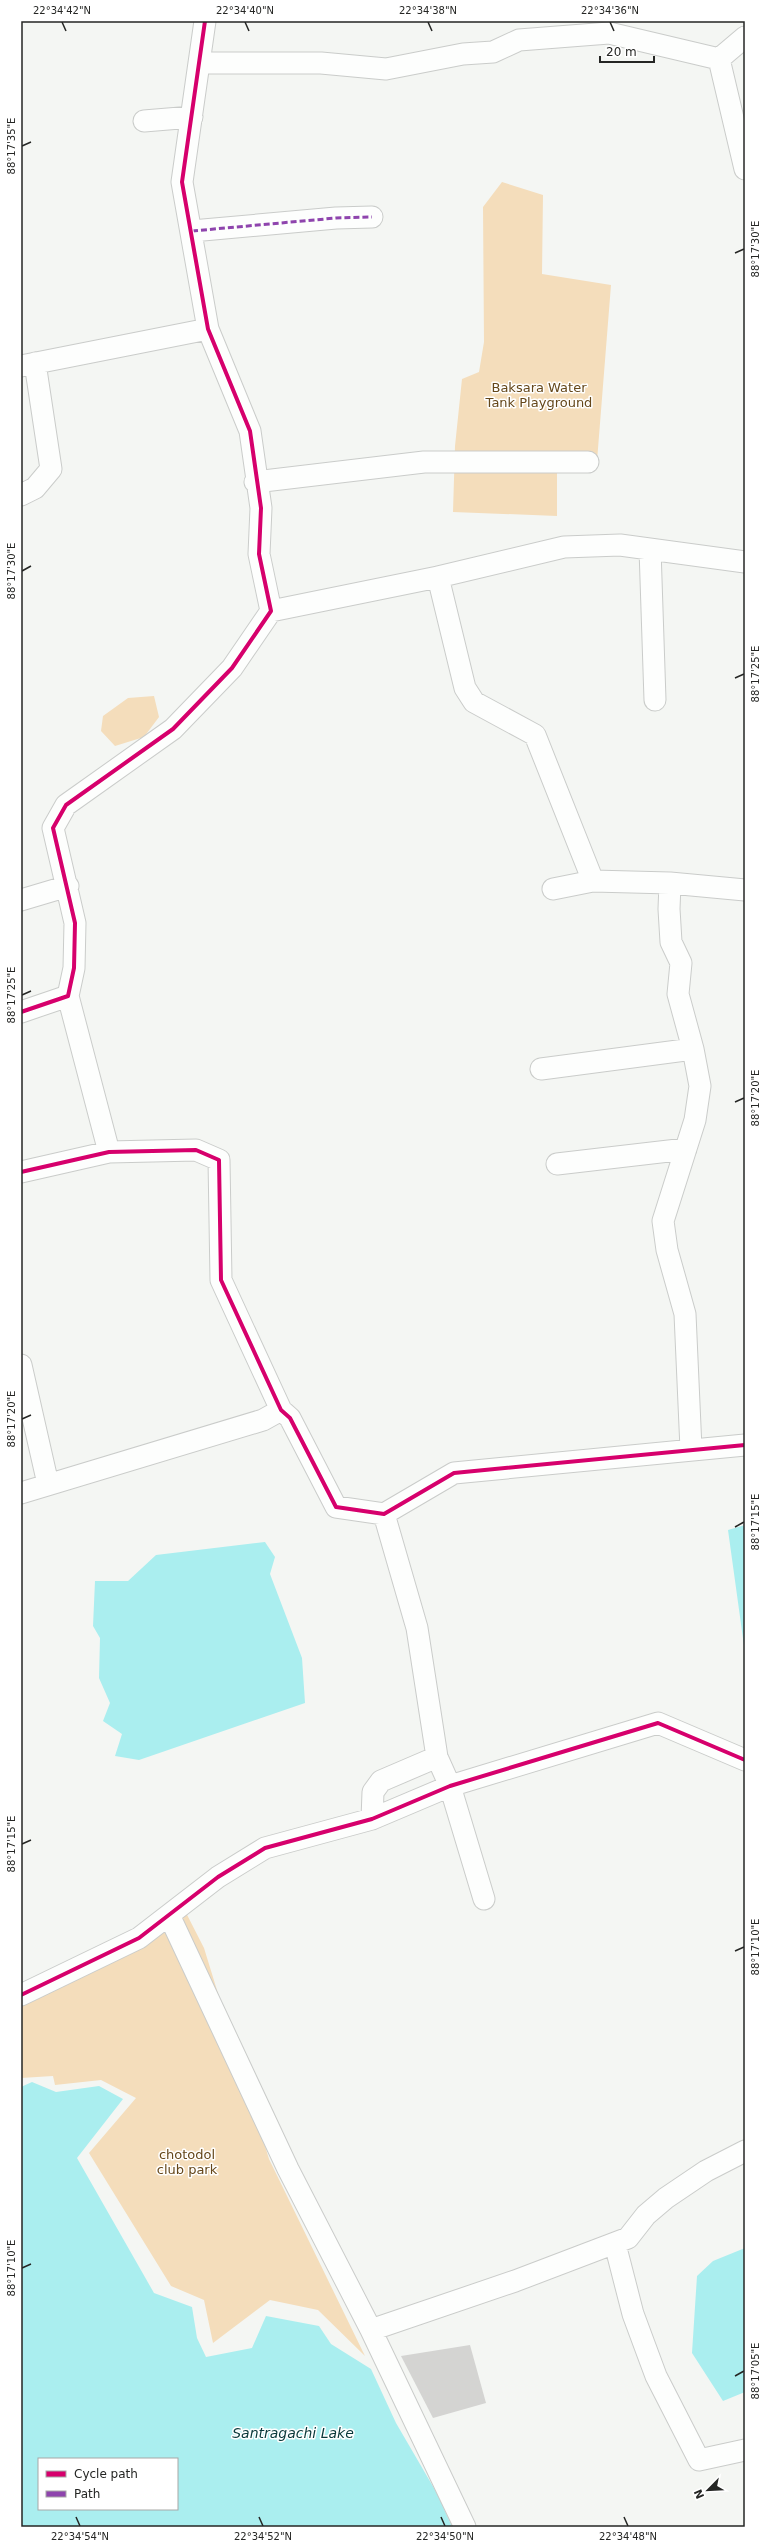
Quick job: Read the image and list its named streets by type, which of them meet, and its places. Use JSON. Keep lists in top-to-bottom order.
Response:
{
  "water": ["Santragachi Lake"],
  "parks": ["Baksara Water Tank Playground", "chotodol club park"],
  "legend": ["Cycle path", "Path"],
  "scale_bar": "20 m",
  "north": "bottom left",
  "coordinates": [
    "22°34'42\"N",
    "22°34'40\"N",
    "22°34'38\"N",
    "22°34'36\"N",
    "88°17'35\"E",
    "88°17'30\"E",
    "88°17'25\"E",
    "88°17'20\"E",
    "88°17'15\"E",
    "88°17'10\"E",
    "88°17'05\"E",
    "22°34'54\"N",
    "22°34'52\"N",
    "22°34'50\"N",
    "22°34'48\"N"
  ]
}
